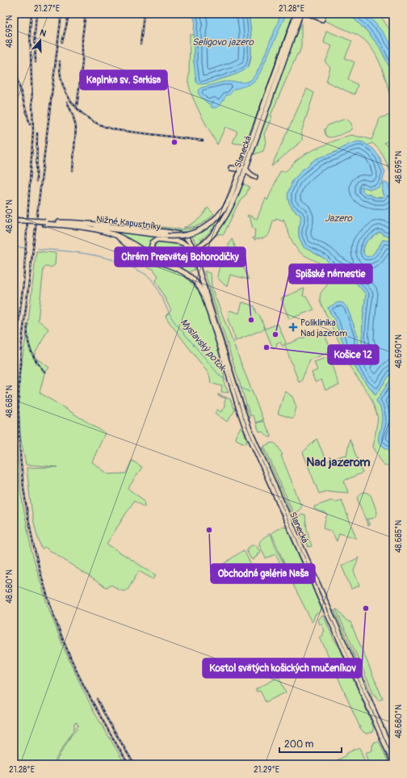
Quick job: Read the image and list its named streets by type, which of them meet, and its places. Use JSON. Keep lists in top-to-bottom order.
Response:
{
  "streets": {
    "highway": ["Slanecká", "Nižné Kapustníky"]
  },
  "crossings": [
    ["Slanecká", "Nižné Kapustníky"]
  ],
  "districts": ["Nad jazerom"],
  "water": ["Seligovo jazero", "Jazero", "Myslavský potok"],
  "places": {
    "other": [
      "Kaplnka sv. Sarkisa",
      "Chrám Presvätej Bohorodičky",
      "Spišské námestie",
      "Košice 12",
      "Obchodná galéria Naša",
      "Kostol svätých košických mučeníkov"
    ],
    "health": ["Poliklinika Nad jazerom"]
  },
  "scale_bar": "200 m",
  "north": "top",
  "coordinates": [
    "21.27°E",
    "21.28°E",
    "48.695°N",
    "48.690°N",
    "48.685°N",
    "48.680°N",
    "21.29°E"
  ]
}
